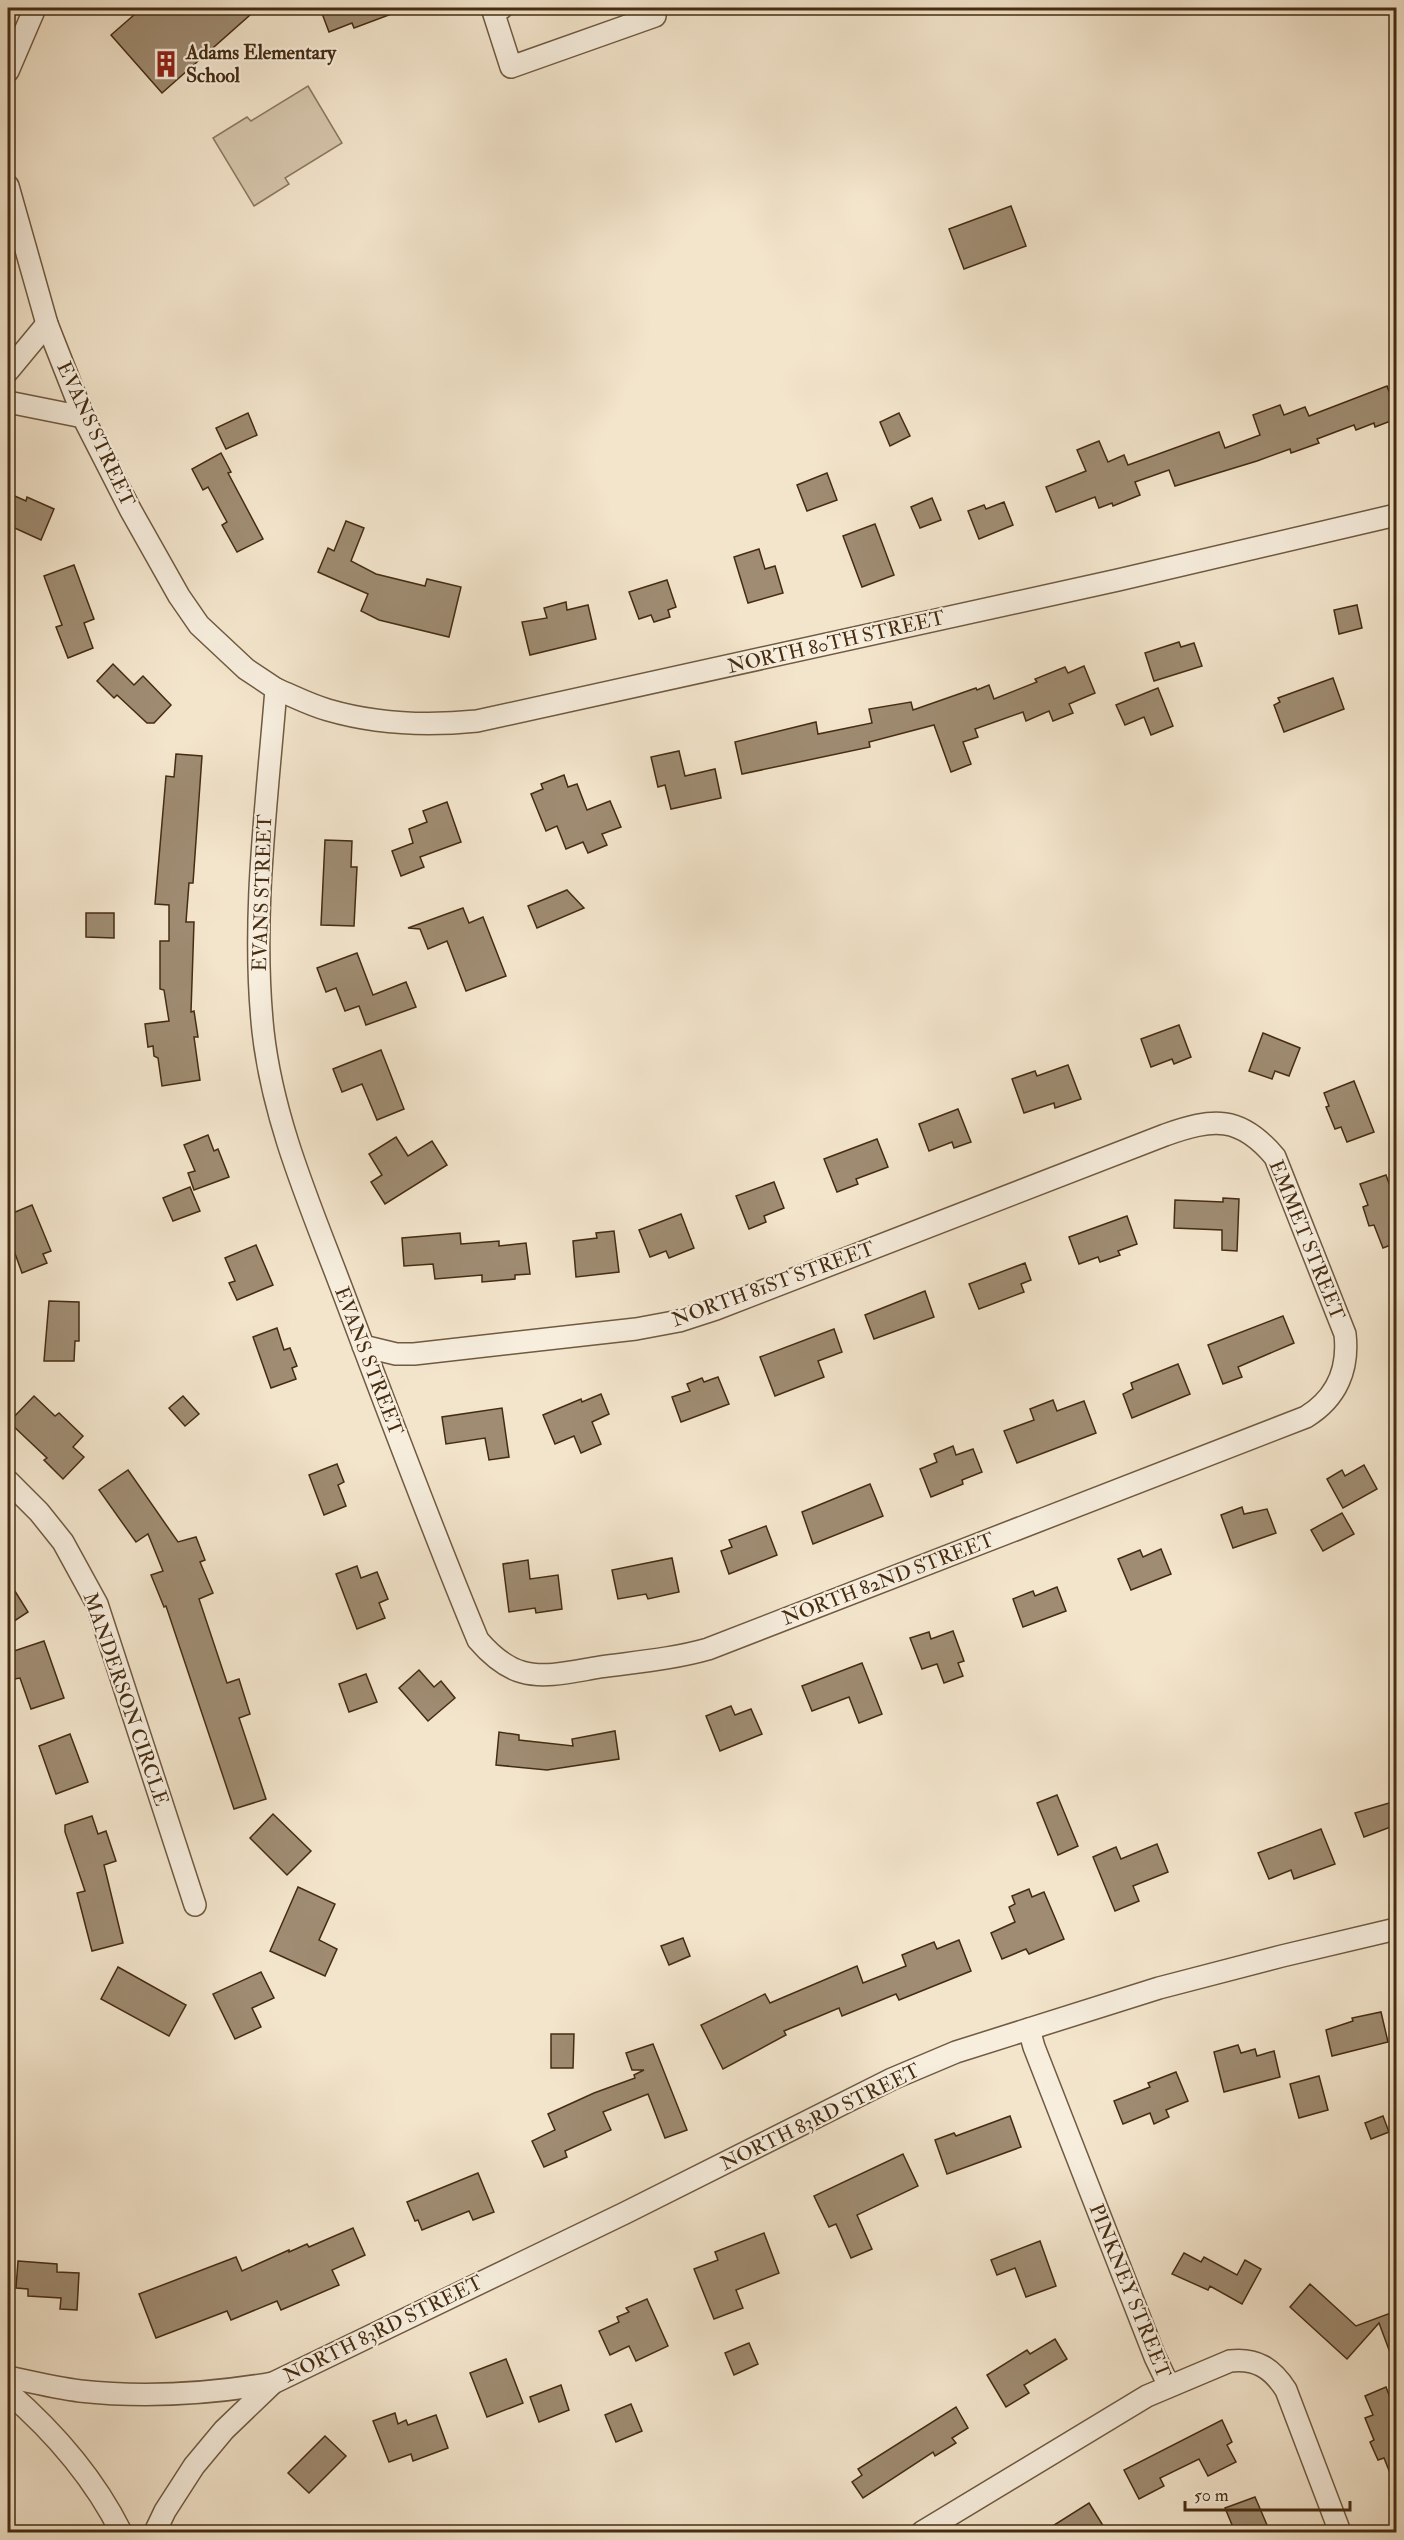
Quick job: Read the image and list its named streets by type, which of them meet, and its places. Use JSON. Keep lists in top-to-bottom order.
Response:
{
  "streets": {
    "street": [
      "EVANS STREET",
      "NORTH 80TH STREET",
      "EMMET STREET",
      "NORTH 81ST STREET",
      "NORTH 82ND STREET",
      "MANDERSON CIRCLE",
      "NORTH 83RD STREET",
      "PINKNEY STREET"
    ]
  },
  "crossings": [
    ["EVANS STREET", "NORTH 80TH STREET"],
    ["EVANS STREET", "NORTH 81ST STREET"],
    ["EVANS STREET", "NORTH 82ND STREET"],
    ["EMMET STREET", "NORTH 81ST STREET"],
    ["EMMET STREET", "NORTH 82ND STREET"],
    ["NORTH 83RD STREET", "PINKNEY STREET"]
  ],
  "places": {
    "building": ["Adams Elementary School"]
  },
  "scale_bar": "50 m"
}
